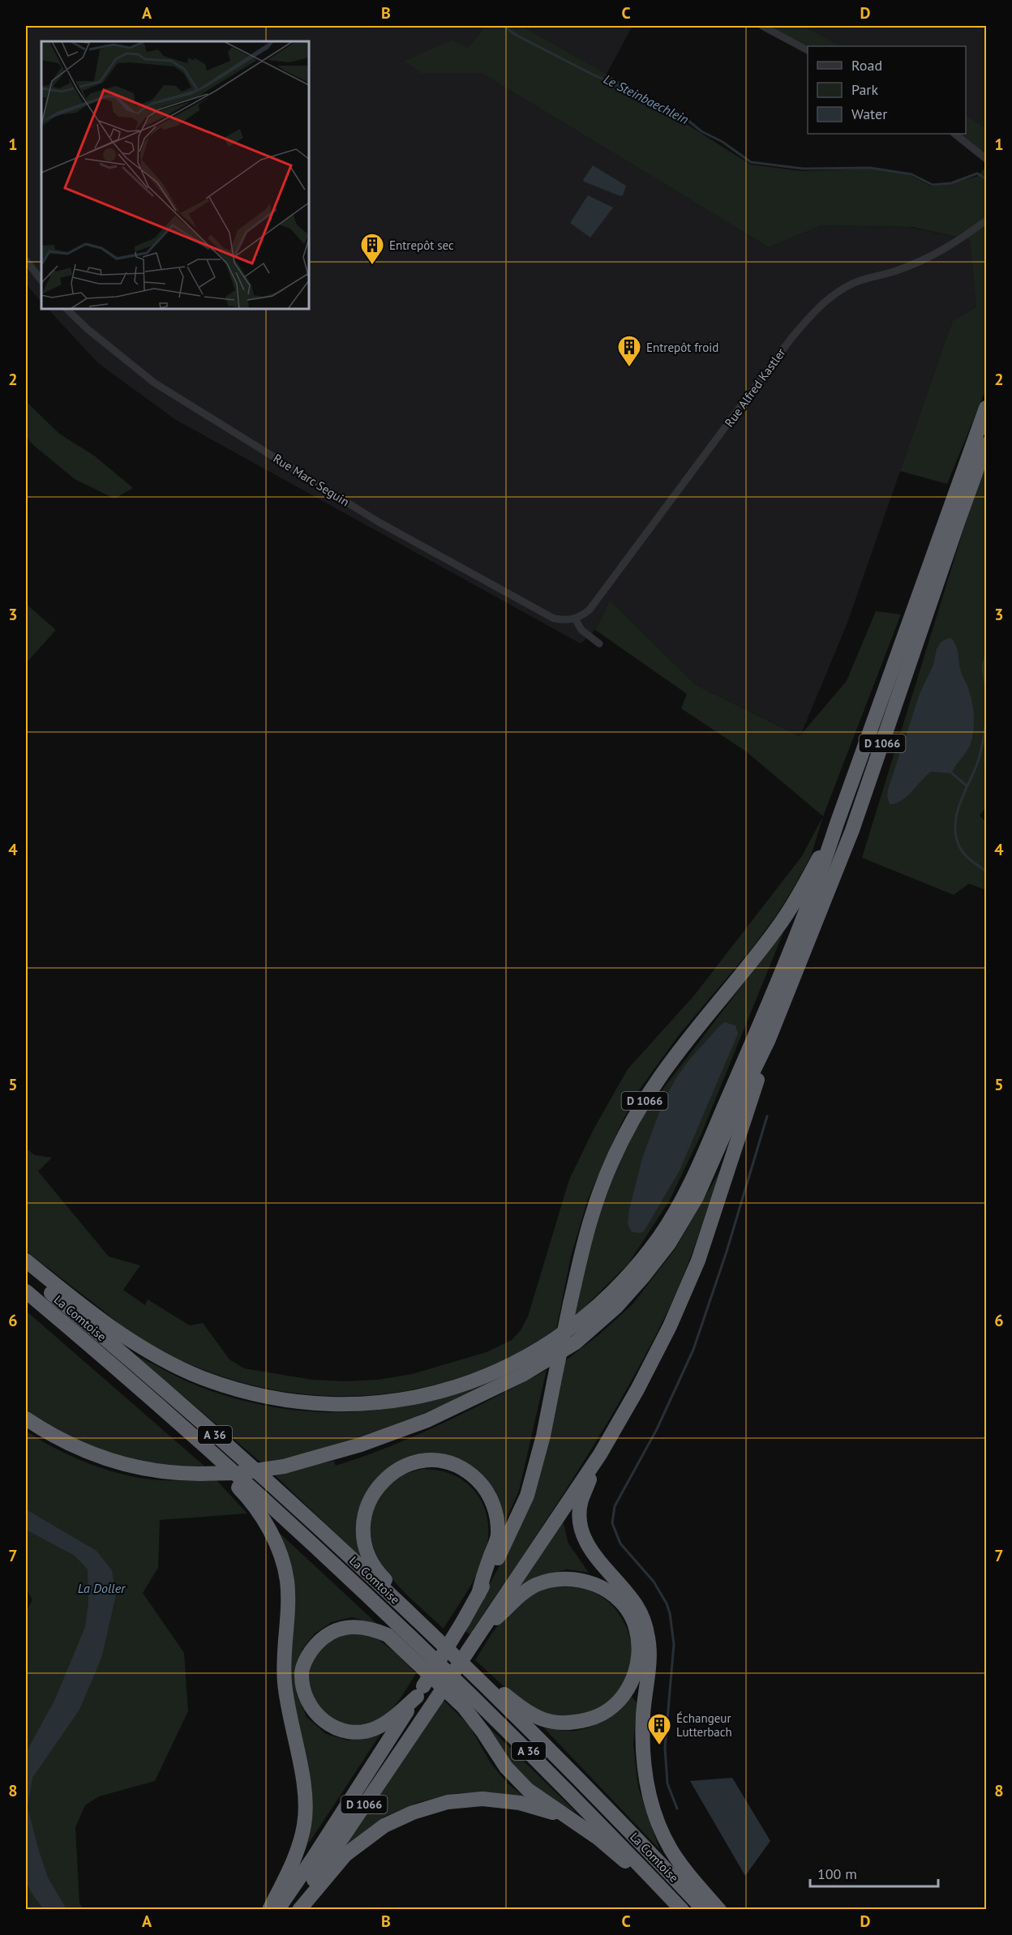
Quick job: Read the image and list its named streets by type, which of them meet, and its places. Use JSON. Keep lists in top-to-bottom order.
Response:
{
  "streets": {
    "highway": ["D 1066", "La Comtoise", "A 36"],
    "street": ["Rue Alfred Kastler", "Rue Marc Seguin"]
  },
  "crossings": [
    ["Rue Alfred Kastler", "Rue Marc Seguin"]
  ],
  "water": ["Le Steinbaechlein", "La Doller"],
  "places": {
    "building": ["Entrepôt sec", "Entrepôt froid", "Échangeur Lutterbach"]
  },
  "legend": ["Road", "Park", "Water"],
  "scale_bar": "100 m",
  "grid": {
    "columns": [
      "A",
      "B",
      "C",
      "D"
    ],
    "rows": [
      "1",
      "2",
      "3",
      "4",
      "5",
      "6",
      "7",
      "8"
    ]
  }
}
